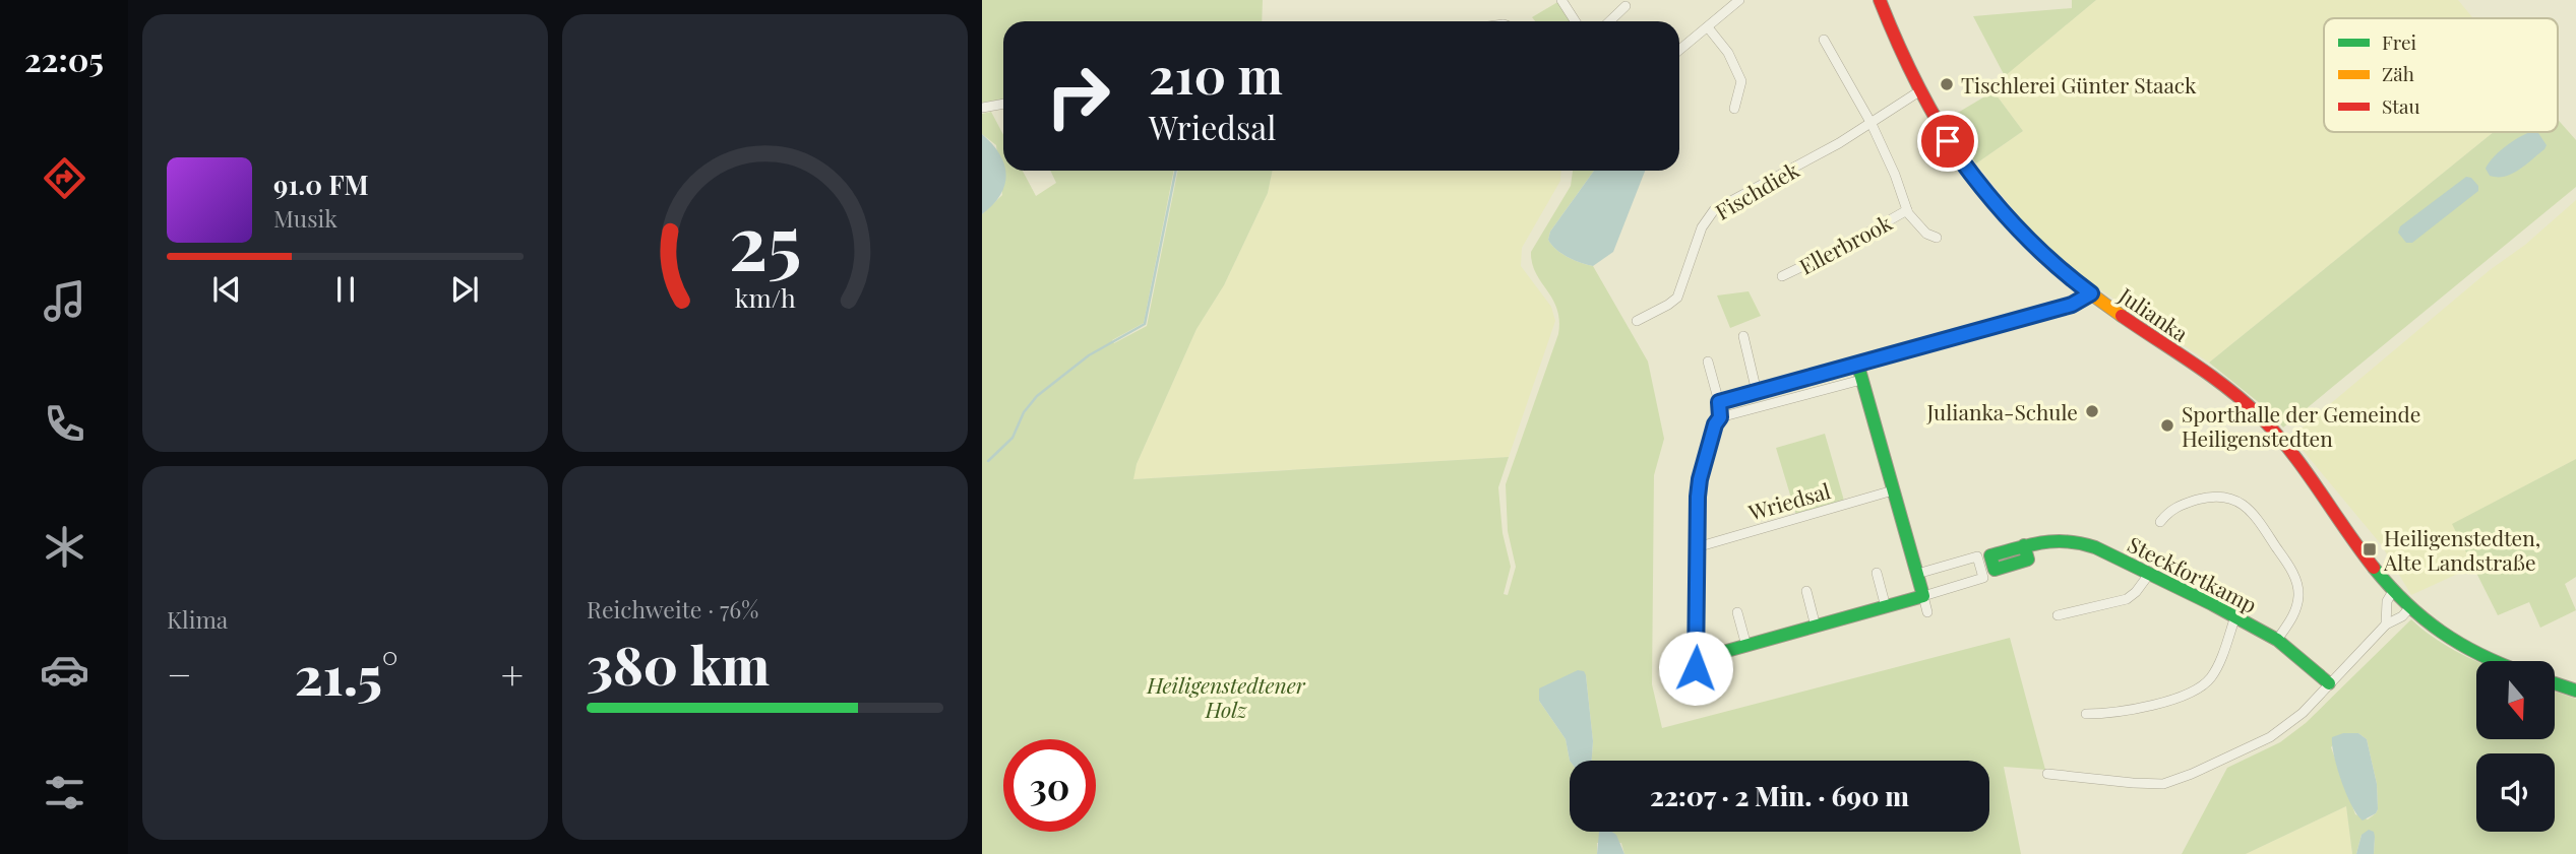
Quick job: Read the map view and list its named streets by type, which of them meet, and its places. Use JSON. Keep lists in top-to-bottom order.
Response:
{
  "streets": {
    "street": [
      "Fischdiek",
      "Ellerbrook",
      "Julianka",
      "Wriedsal",
      "Steckfortkamp"
    ]
  },
  "crossings": [
    ["Fischdiek", "Ellerbrook"],
    ["Fischdiek", "Julianka"]
  ],
  "parks": ["Heiligenstedtener Holz"],
  "places": {
    "other": ["Tischlerei Günter Staack", "Julianka-Schule", "Sporthalle der Gemeinde Heiligenstedten"],
    "transit": ["Heiligenstedten, Alte Landstraße"]
  },
  "legend": ["Frei", "Zäh", "Stau"],
  "north": "bottom",
  "page": {
    "tabs": "22:05",
    "turn": ["210 m", "Wriedsal"],
    "song": ["91.0 FM", "Musik"],
    "tile": [
      "Klima",
      ["Reichweite · 76%", "380 km"]
    ],
    "heat": ["−", "21.5°", "+"],
    "limit": "30",
    "trip": "22:07 · 2 Min. · 690 m",
    "gauge": ["25", "km/h"]
  }
}
